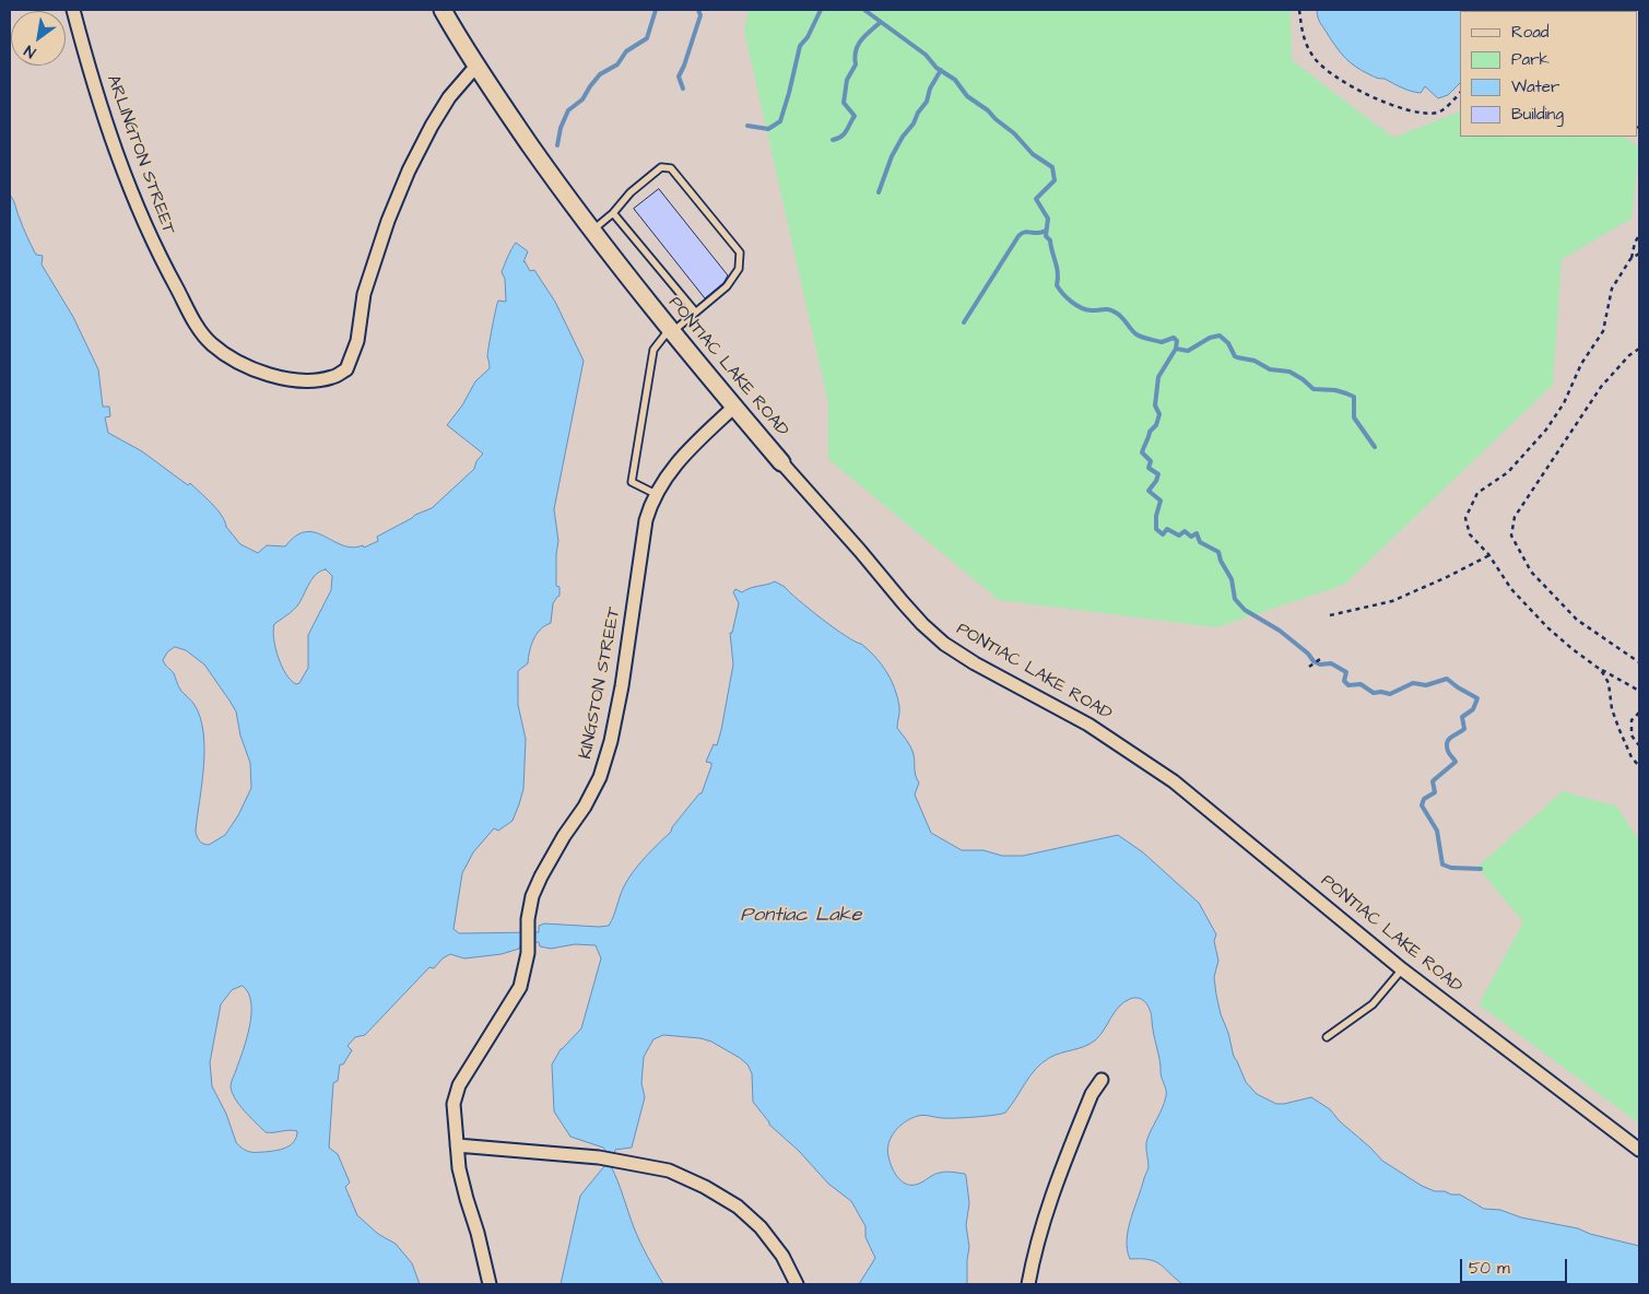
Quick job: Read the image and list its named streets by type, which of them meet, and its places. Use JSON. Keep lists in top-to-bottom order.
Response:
{
  "streets": {
    "street": ["ARLINGTON STREET", "PONTIAC LAKE ROAD", "KINGSTON STREET"]
  },
  "crossings": [
    ["ARLINGTON STREET", "PONTIAC LAKE ROAD"],
    ["PONTIAC LAKE ROAD", "KINGSTON STREET"]
  ],
  "water": ["Pontiac Lake"],
  "legend": [
    "Road",
    "Park",
    "Water",
    "Building"
  ],
  "scale_bar": "50 m",
  "north": "bottom left"
}
